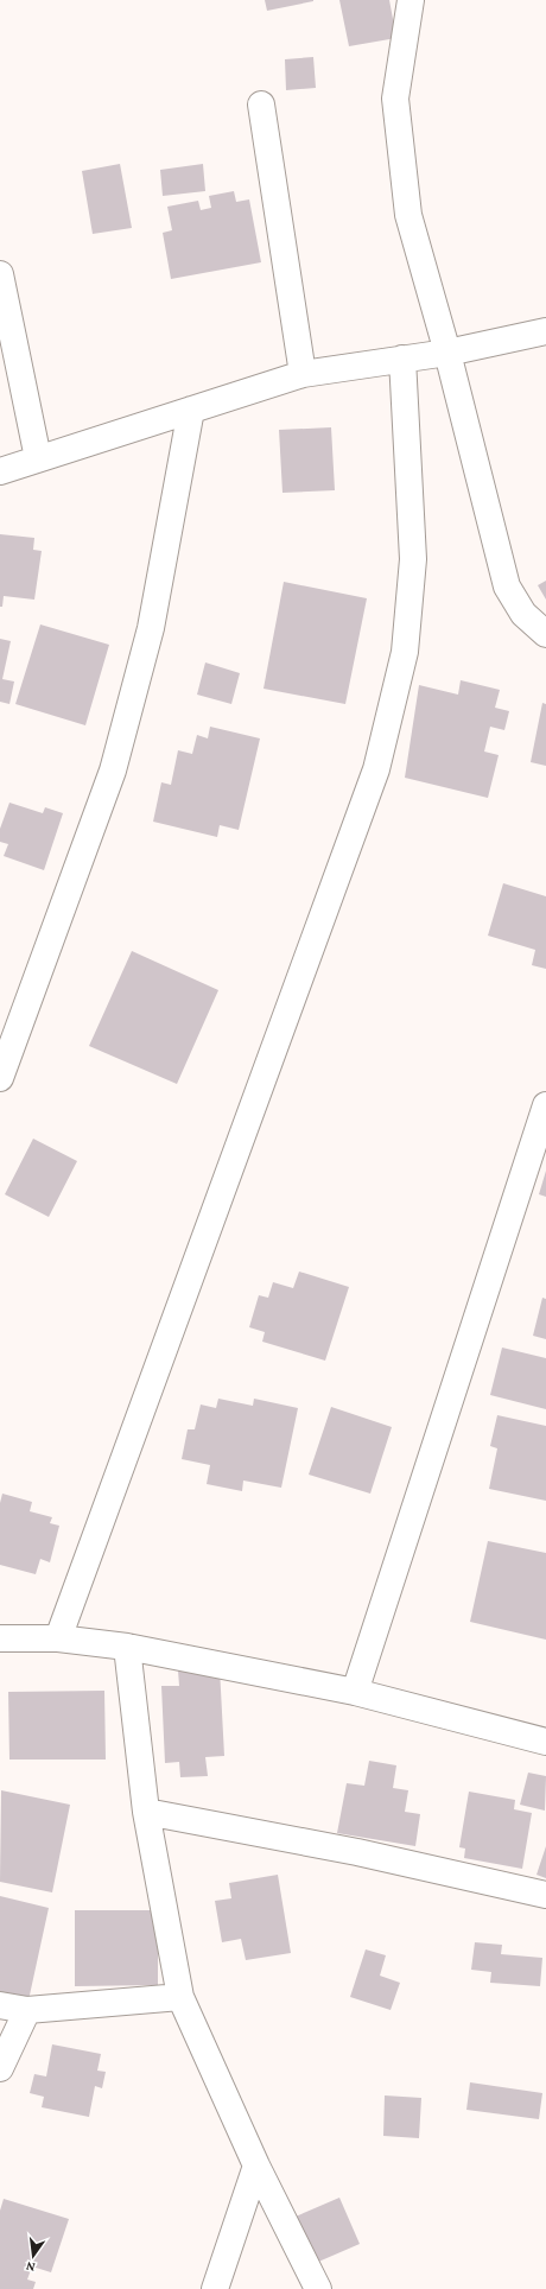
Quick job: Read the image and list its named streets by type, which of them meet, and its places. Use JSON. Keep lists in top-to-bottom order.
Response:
{
  "north": "bottom"
}
